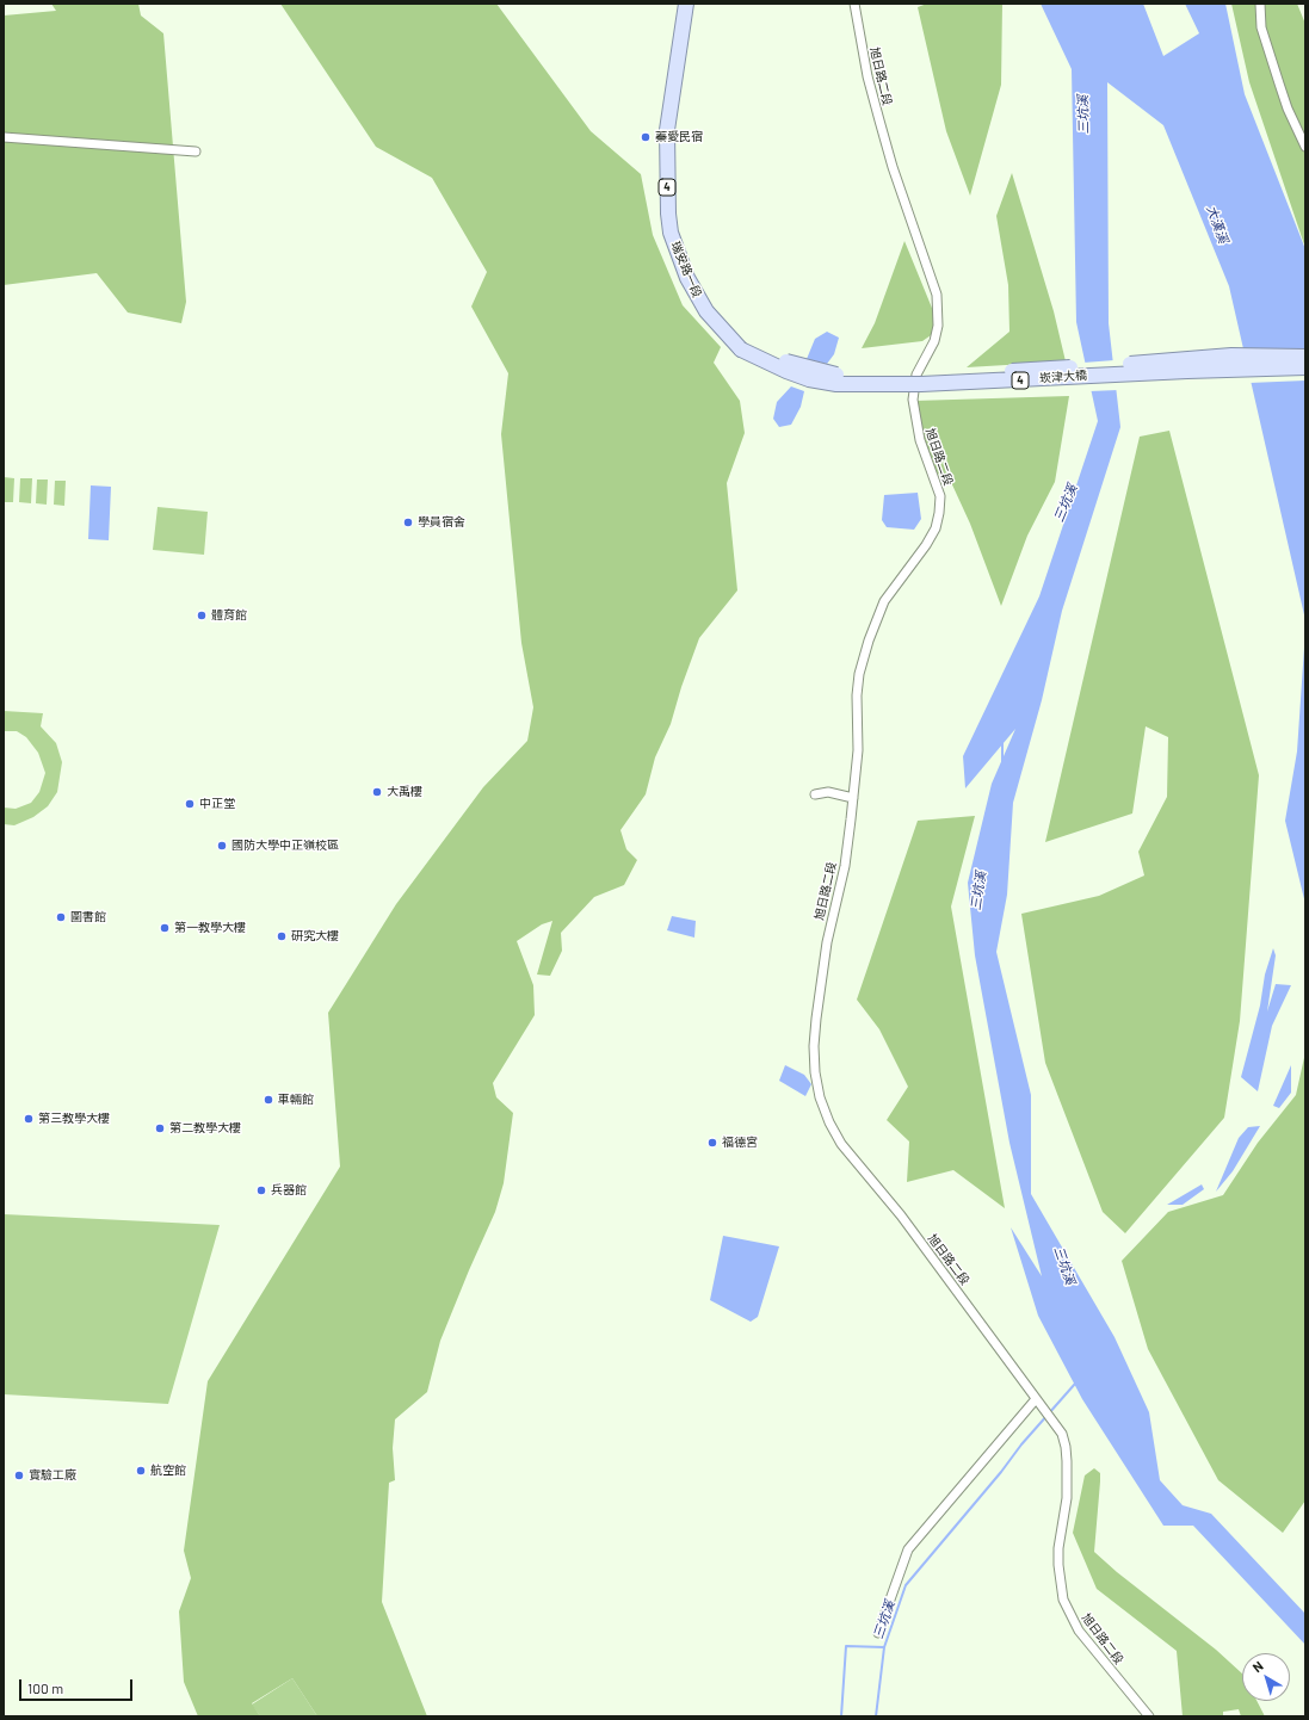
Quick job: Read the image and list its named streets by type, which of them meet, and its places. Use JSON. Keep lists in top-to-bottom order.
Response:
{
  "streets": {
    "main road": ["4", "瑞安路一段", "崁津大橋"],
    "street": ["旭日路二段"]
  },
  "crossings": [
    ["瑞安路一段", "崁津大橋"]
  ],
  "water": ["三坑溪", "大漢溪"],
  "places": [
    "蓁愛民宿",
    "學員宿舍",
    "體育館",
    "大禹樓",
    "中正堂",
    "國防大學中正嶺校區",
    "圖書館",
    "第一教學大樓",
    "研究大樓",
    "車輛館",
    "第三教學大樓",
    "第二教學大樓",
    "福德宮",
    "兵器館",
    "航空館",
    "實驗工廠"
  ],
  "scale_bar": "100 m",
  "north": "top left"
}
